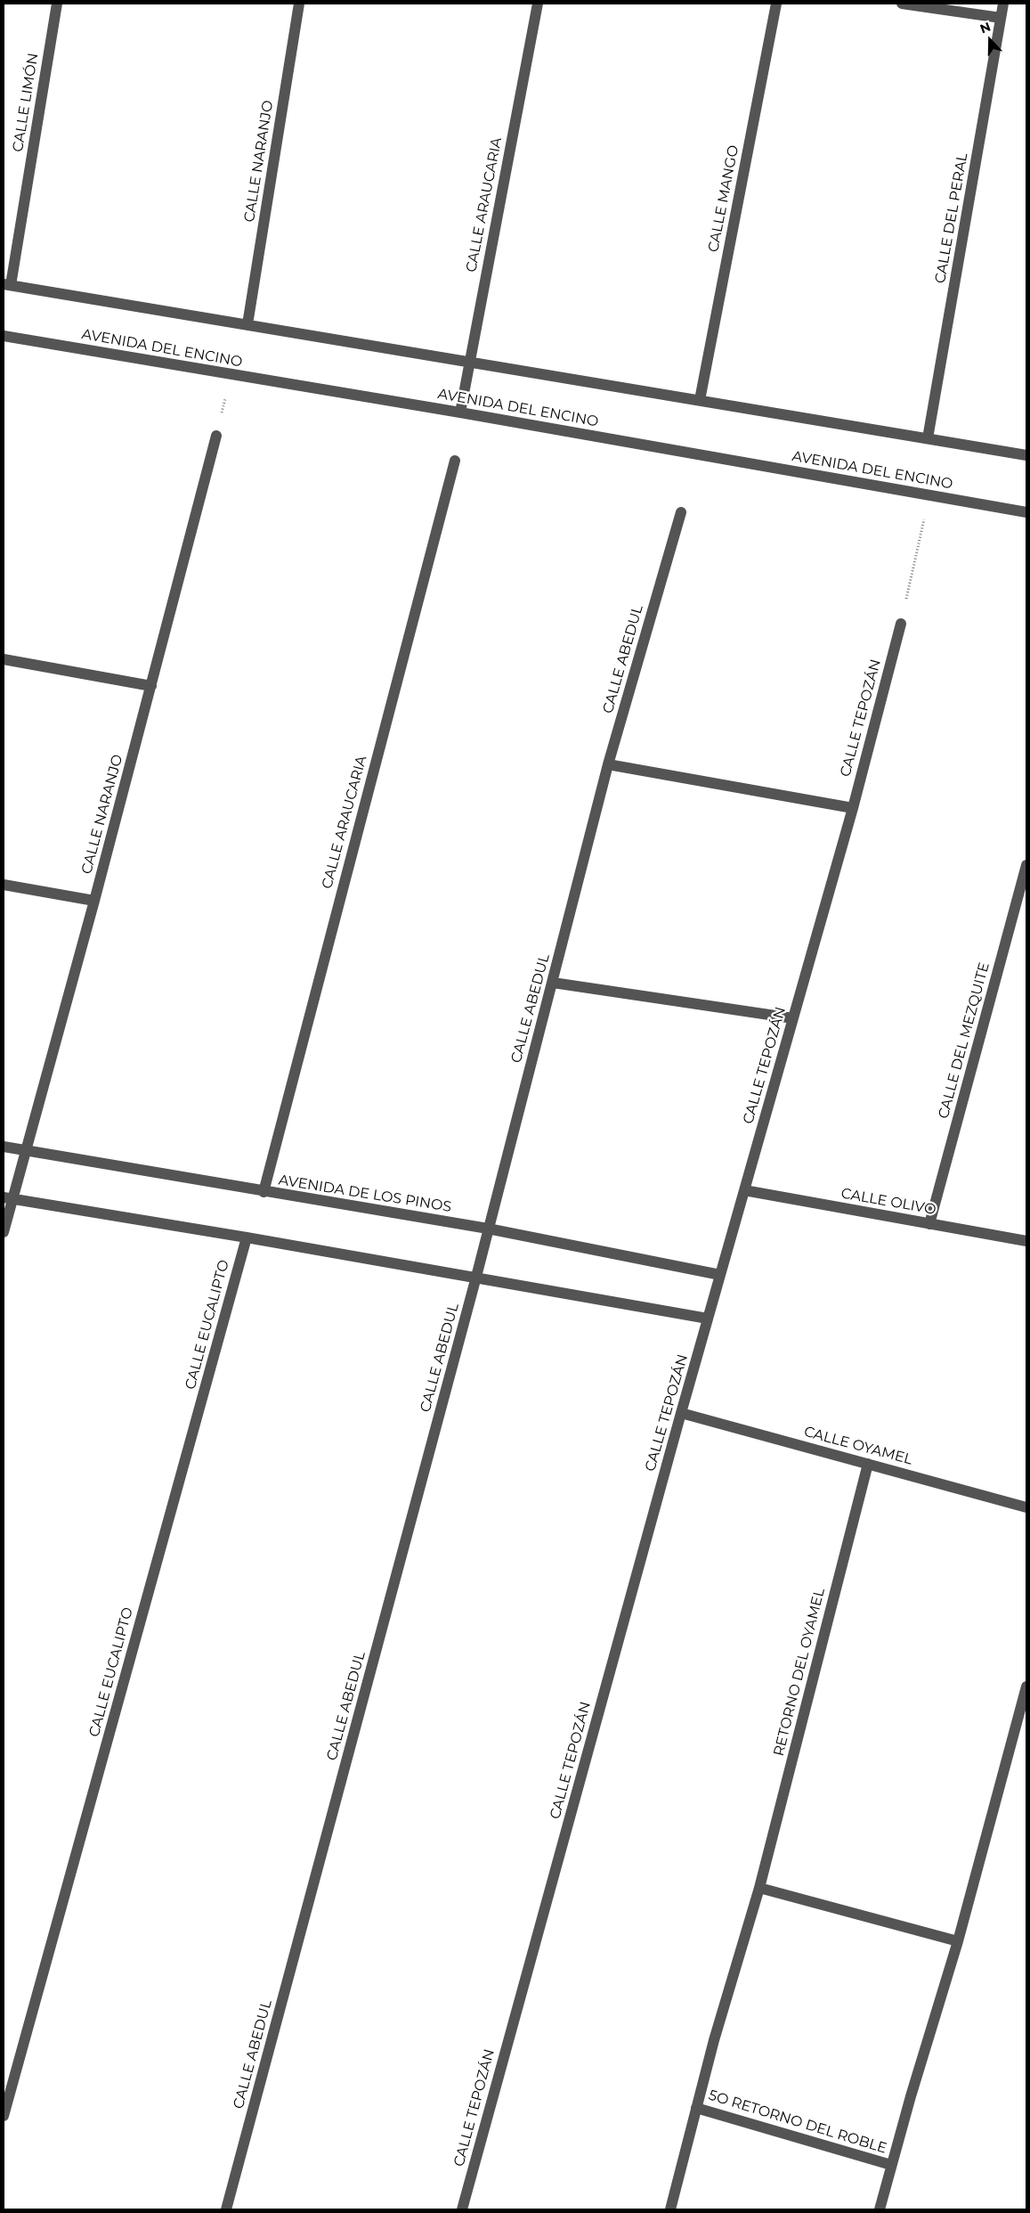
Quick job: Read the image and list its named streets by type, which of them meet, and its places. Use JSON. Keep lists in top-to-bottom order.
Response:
{
  "streets": {
    "street": [
      "CALLE LIMÓN",
      "CALLE NARANJO",
      "CALLE MANGO",
      "CALLE ARAUCARIA",
      "CALLE DEL PERAL",
      "AVENIDA DEL ENCINO",
      "CALLE ABEDUL",
      "CALLE TEPOZÁN",
      "CALLE DEL MEZQUITE",
      "AVENIDA DE LOS PINOS",
      "CALLE OLIVO",
      "CALLE EUCALIPTO",
      "CALLE OYAMEL",
      "RETORNO DEL OYAMEL",
      "5O RETORNO DEL ROBLE"
    ]
  },
  "crossings": [
    ["CALLE NARANJO", "AVENIDA DE LOS PINOS"],
    ["CALLE ARAUCARIA", "AVENIDA DEL ENCINO"],
    ["CALLE ARAUCARIA", "AVENIDA DE LOS PINOS"],
    ["CALLE ABEDUL", "AVENIDA DE LOS PINOS"],
    ["CALLE TEPOZÁN", "AVENIDA DE LOS PINOS"],
    ["CALLE TEPOZÁN", "CALLE OLIVO"],
    ["CALLE TEPOZÁN", "CALLE OYAMEL"],
    ["CALLE DEL MEZQUITE", "CALLE OLIVO"],
    ["CALLE OYAMEL", "RETORNO DEL OYAMEL"],
    ["RETORNO DEL OYAMEL", "5O RETORNO DEL ROBLE"]
  ],
  "north": "top"
}
